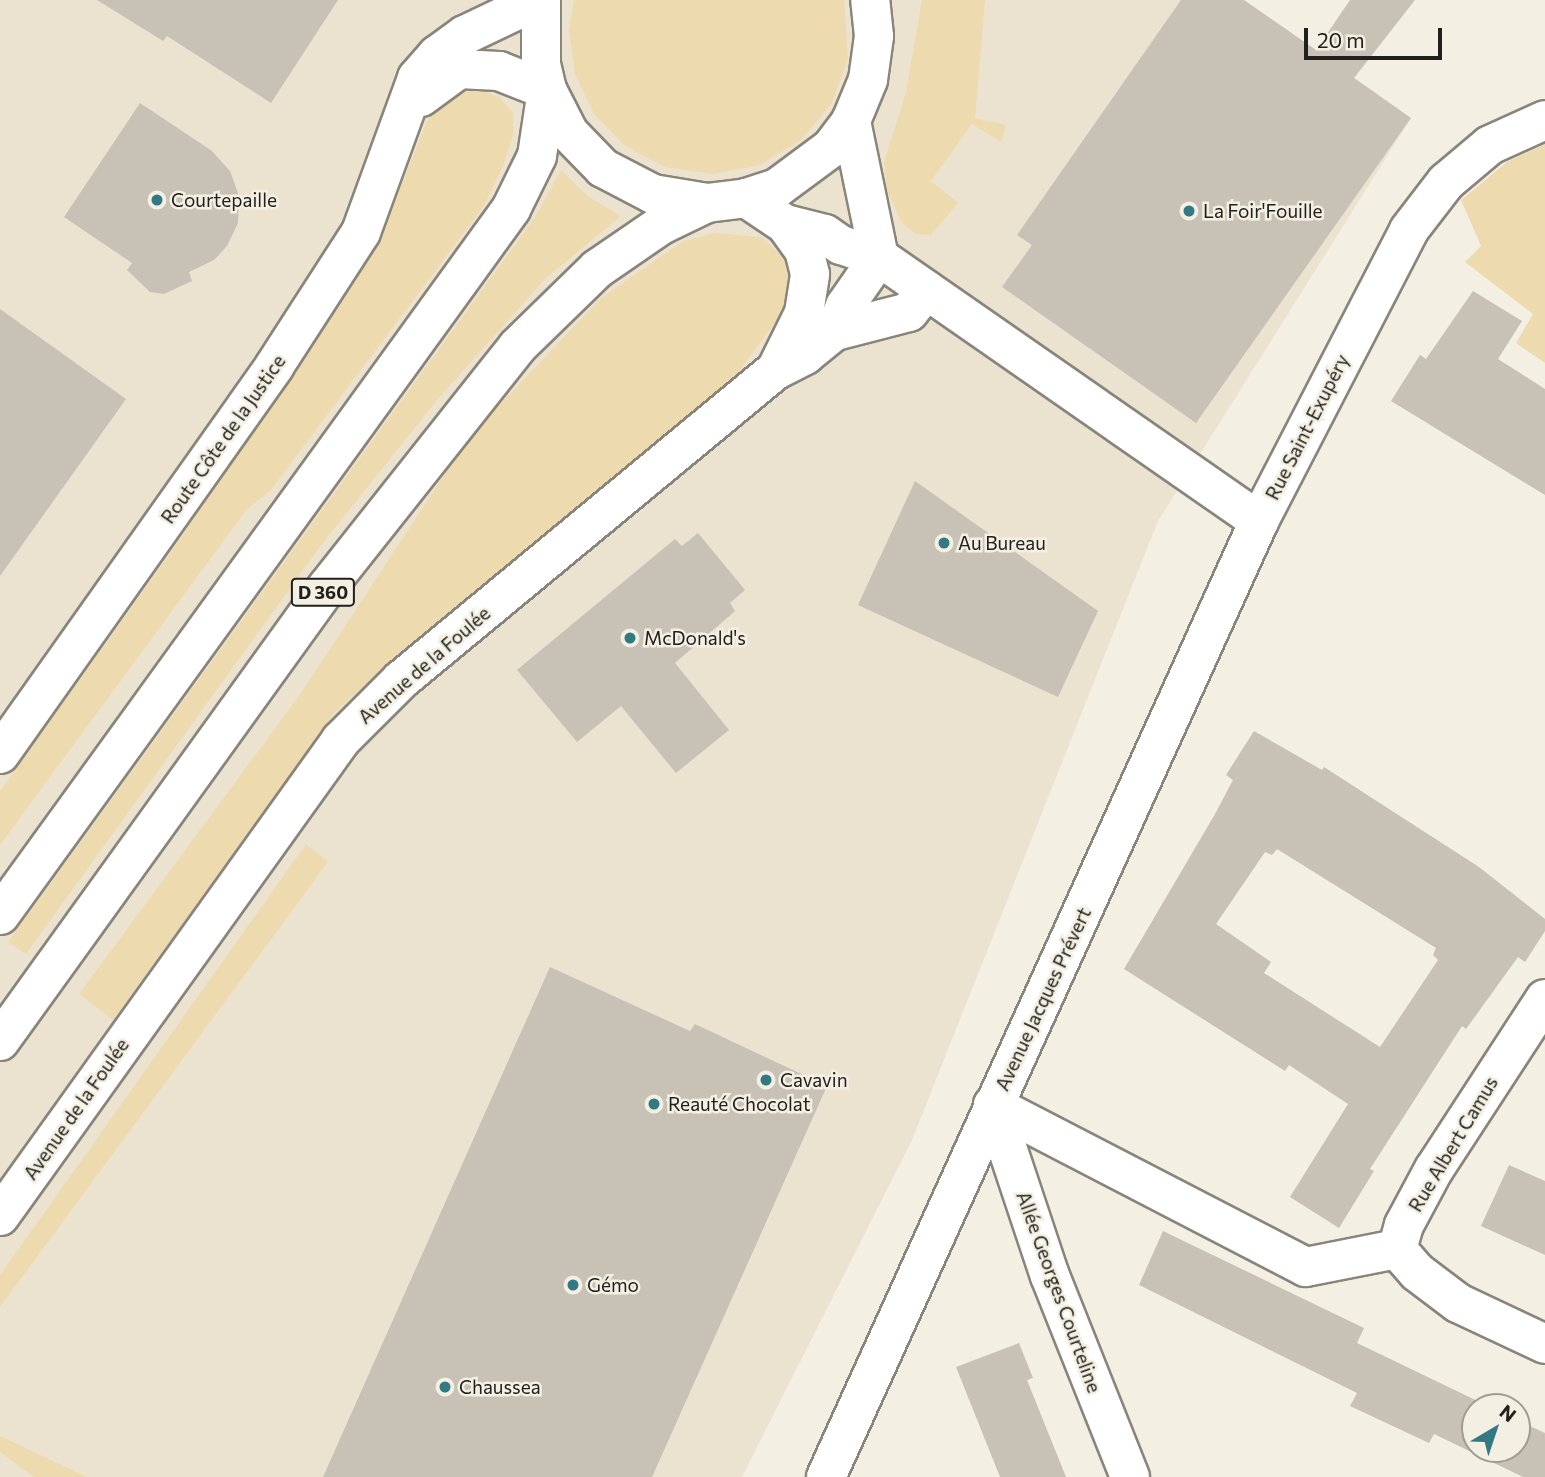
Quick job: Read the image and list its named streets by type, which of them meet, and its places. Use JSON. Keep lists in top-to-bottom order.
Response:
{
  "streets": {
    "main road": [
      "Rue Saint-Exupéry",
      "Route Côte de la Justice",
      "D 360",
      "Avenue de la Foulée",
      "Avenue Jacques Prévert",
      "Rue Albert Camus",
      "Allée Georges Courteline"
    ]
  },
  "crossings": [
    ["Rue Saint-Exupéry", "Avenue de la Foulée"],
    ["Rue Saint-Exupéry", "Avenue Jacques Prévert"],
    ["Avenue Jacques Prévert", "Allée Georges Courteline"]
  ],
  "places": [
    "Courtepaille",
    "La Foir'Fouille",
    "Au Bureau",
    "McDonald's",
    "Cavavin",
    "Reauté Chocolat",
    "Gémo",
    "Chaussea"
  ],
  "scale_bar": "20 m",
  "north": "top right"
}
